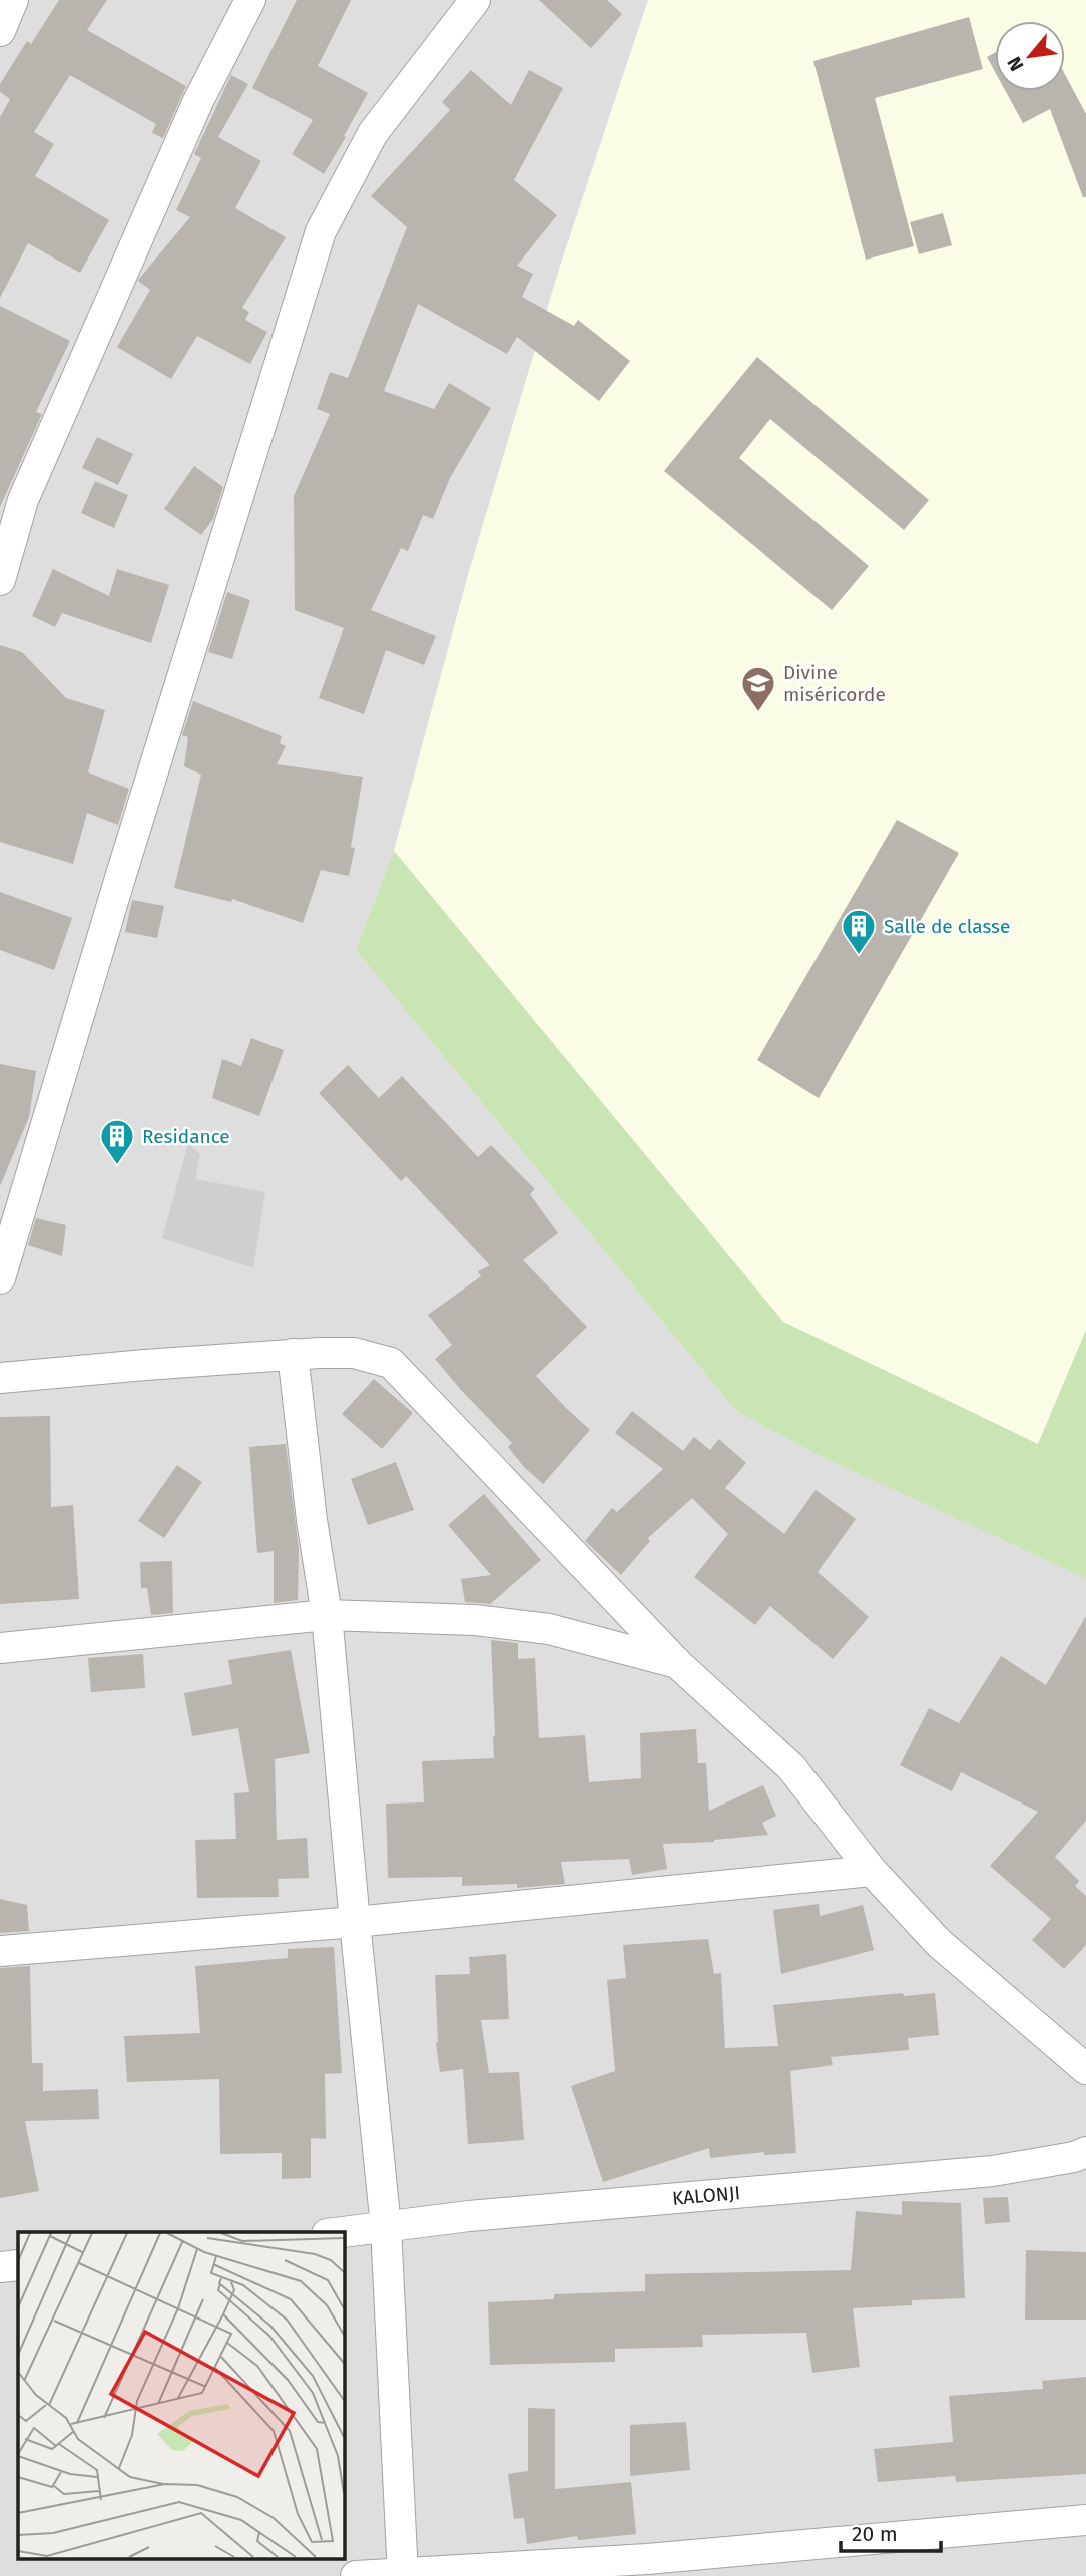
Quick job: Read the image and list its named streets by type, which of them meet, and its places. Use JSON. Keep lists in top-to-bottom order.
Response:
{
  "streets": {
    "street": ["KALONJI"]
  },
  "places": {
    "school or university": ["Divine miséricorde"],
    "building": ["Salle de classe", "Residance"]
  },
  "scale_bar": "20 m",
  "north": "bottom left"
}
